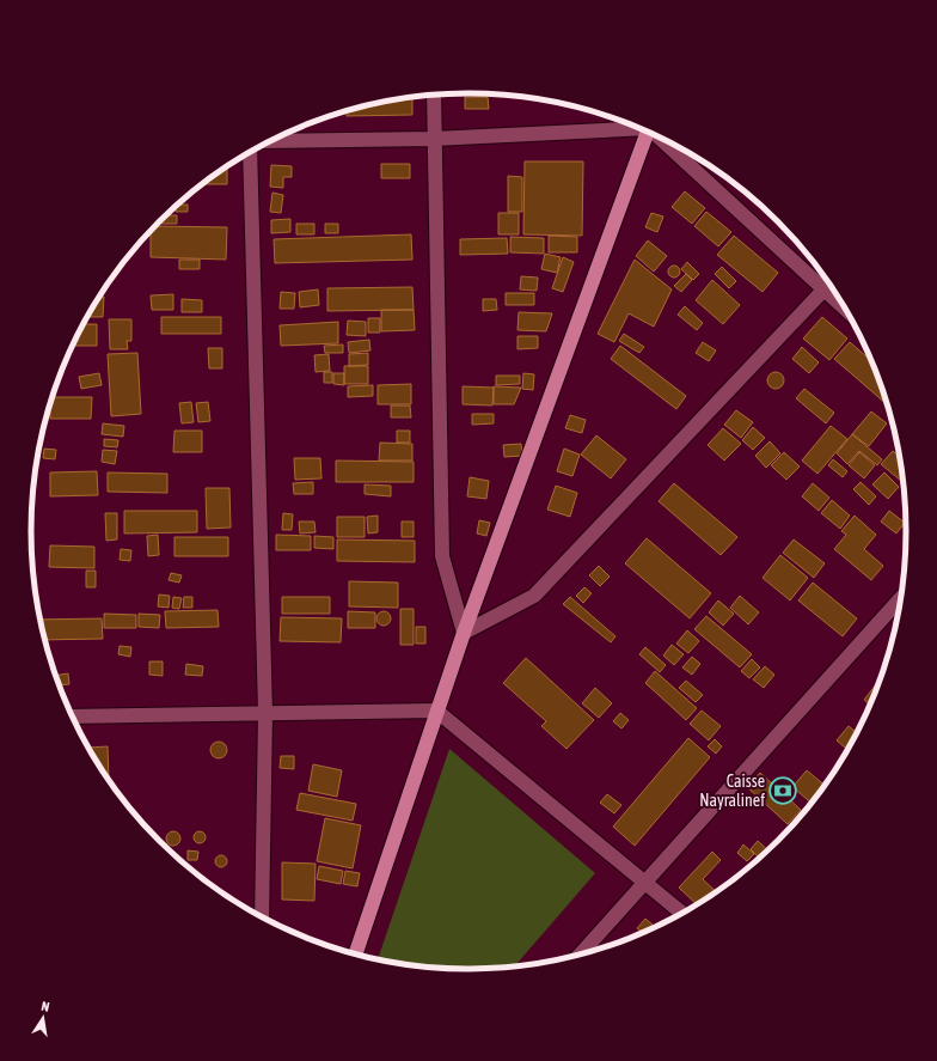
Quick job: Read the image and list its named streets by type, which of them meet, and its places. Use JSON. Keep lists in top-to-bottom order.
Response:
{
  "places": {
    "bank": ["Caisse Nayralinef"]
  },
  "north": "top"
}
